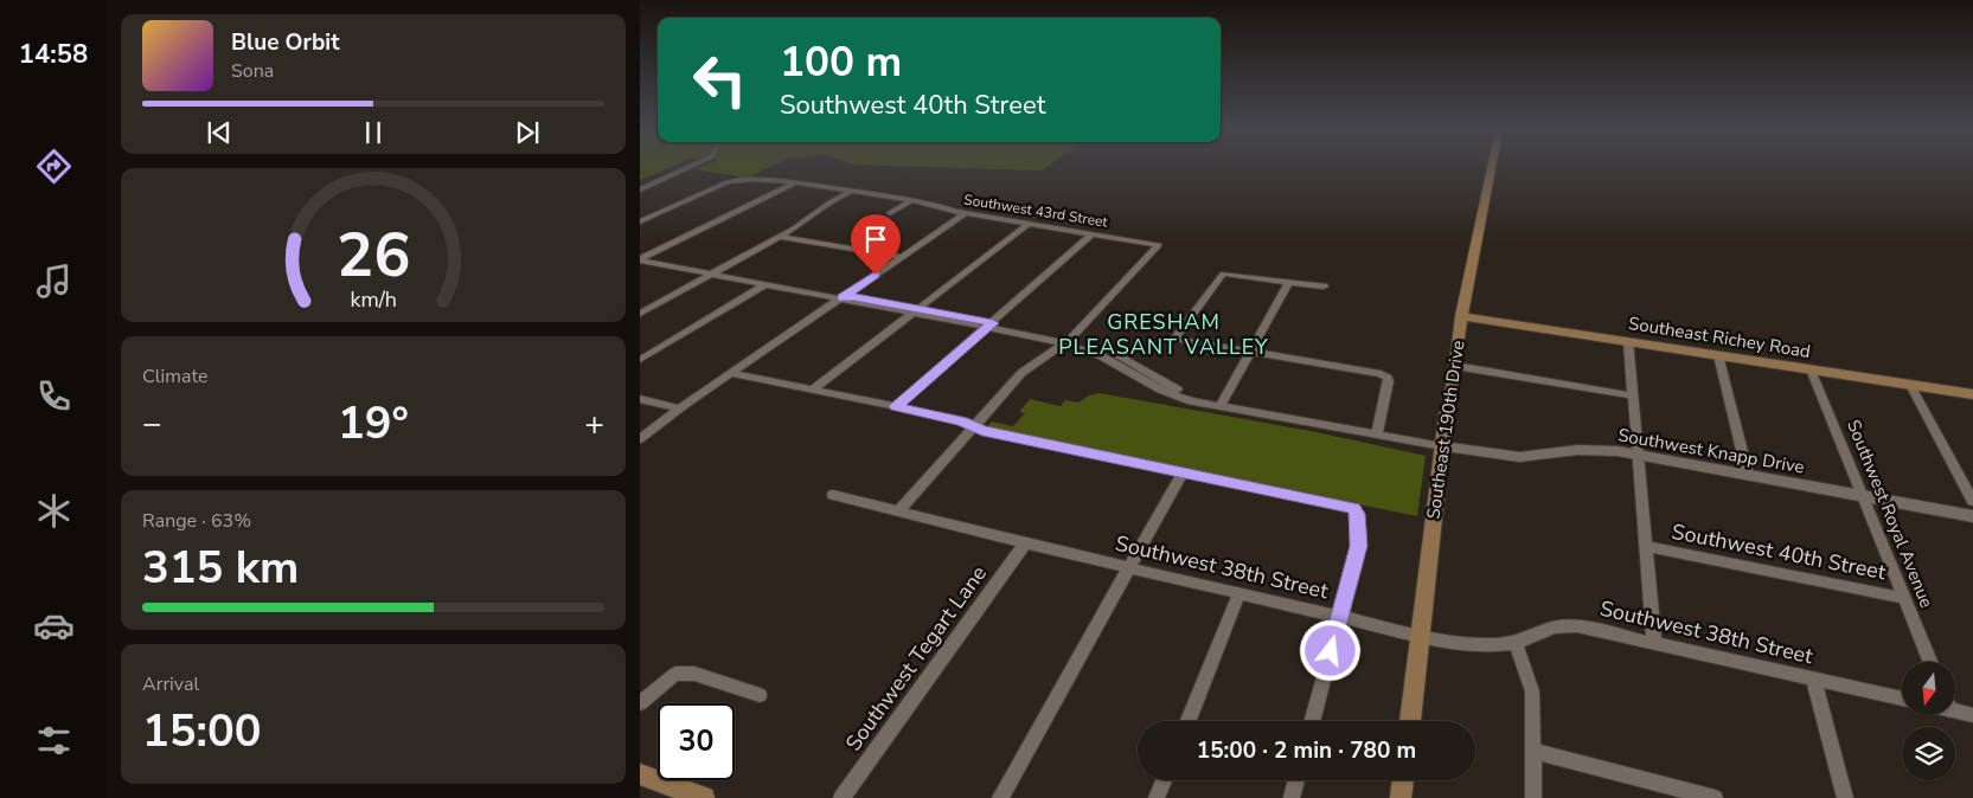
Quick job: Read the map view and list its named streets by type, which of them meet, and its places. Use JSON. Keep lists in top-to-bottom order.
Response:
{
  "streets": {
    "main road": ["Southeast Richey Road", "Southeast 190th Drive"],
    "street": [
      "Southwest 43rd Street",
      "Southwest Knapp Drive",
      "Southwest Royal Avenue",
      "Southwest 40th Street",
      "Southwest 38th Street",
      "Southwest Tegart Lane"
    ]
  },
  "crossings": [
    ["Southeast Richey Road", "Southeast 190th Drive"],
    ["Southeast Richey Road", "Southwest Royal Avenue"],
    ["Southeast 190th Drive", "Southwest Knapp Drive"],
    ["Southeast 190th Drive", "Southwest 38th Street"],
    ["Southwest Knapp Drive", "Southwest Royal Avenue"],
    ["Southwest Royal Avenue", "Southwest 40th Street"],
    ["Southwest 38th Street", "Southwest Tegart Lane"]
  ],
  "districts": ["GRESHAM PLEASANT VALLEY"],
  "north": "bottom",
  "page": {
    "tabs": "14:58",
    "turn": ["100 m", "Southwest 40th Street"],
    "song": ["Blue Orbit", "Sona"],
    "tile": [
      "Climate",
      ["Range · 63%", "315 km"],
      ["Arrival", "15:00"]
    ],
    "heat": ["−", "19°", "+"],
    "limit": "30",
    "trip": "15:00 · 2 min · 780 m",
    "gauge": ["26", "km/h"]
  }
}
